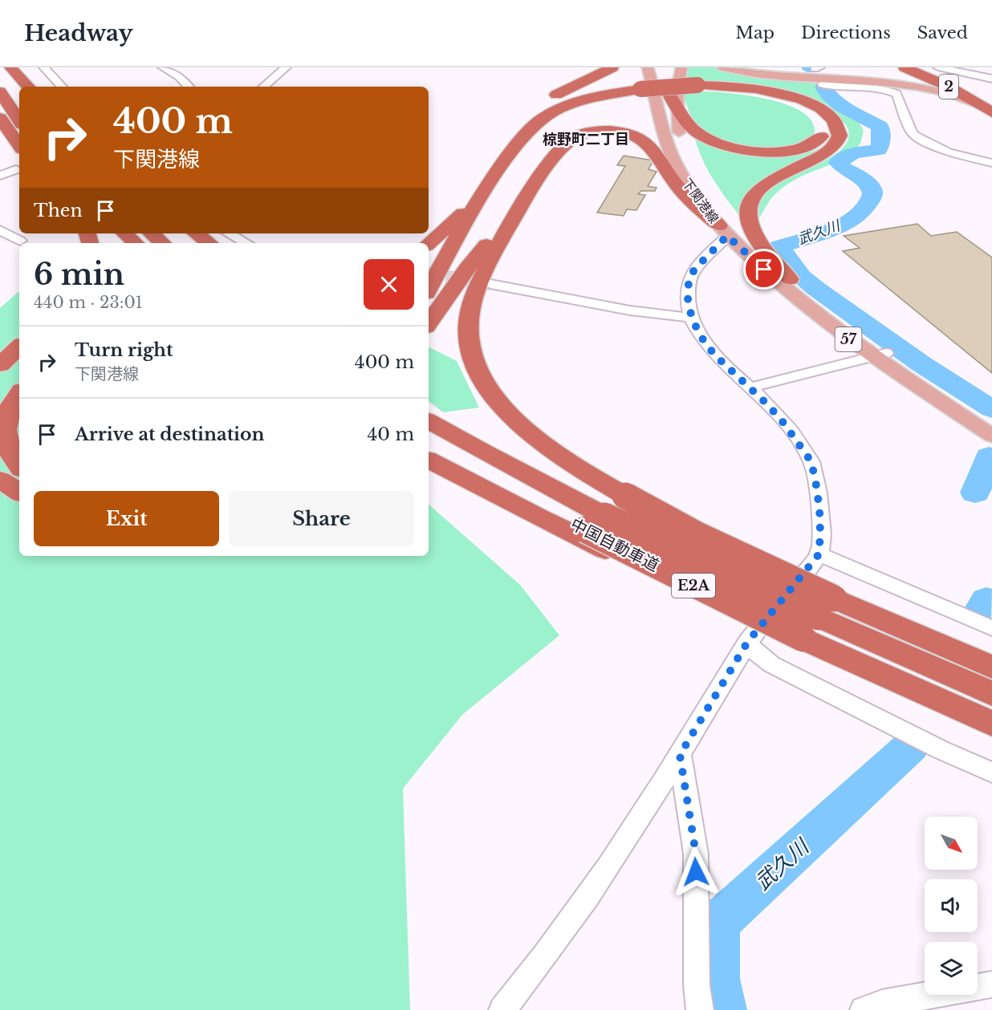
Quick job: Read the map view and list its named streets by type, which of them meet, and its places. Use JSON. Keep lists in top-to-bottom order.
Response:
{
  "streets": {
    "highway": ["2", "中国自動車道", "E2A"],
    "main road": ["下関港線", "57"]
  },
  "districts": ["椋野町二丁目"],
  "water": ["武久川"],
  "north": "bottom right",
  "page": {
    "header": "Headway",
    "nav": ["Map", "Directions", "Saved"],
    "turn": ["400 m", "下関港線"],
    "then": "Then",
    "heading": ["6 min", "440 m · 23:01"],
    "list": [
      {
        "name": "Turn right",
        "note": "下関港線",
        "value": "400 m"
      },
      {
        "name": "Arrive at destination",
        "value": "40 m"
      }
    ],
    "buttons": ["Exit", "Share"]
  }
}
